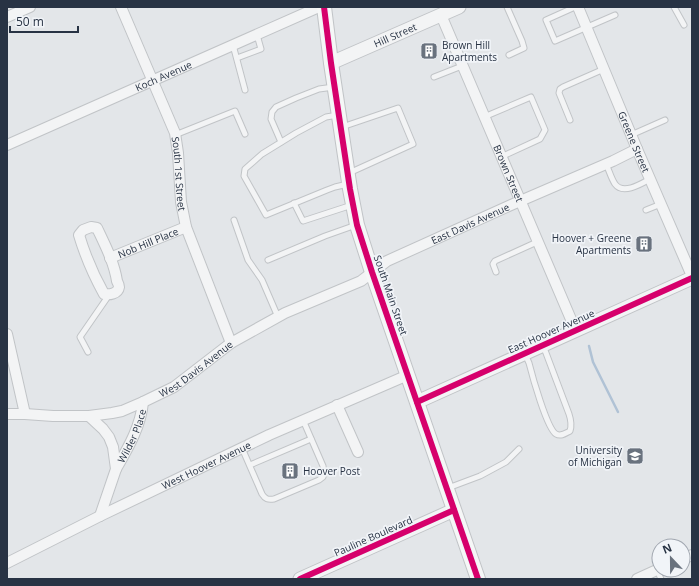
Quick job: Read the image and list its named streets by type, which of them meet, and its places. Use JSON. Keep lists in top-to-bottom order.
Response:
{
  "streets": {
    "main road": ["South Main Street"],
    "street": [
      "Hill Street",
      "Koch Avenue",
      "Greene Street",
      "Brown Street",
      "South 1st Street",
      "East Davis Avenue",
      "Nob Hill Place",
      "East Hoover Avenue",
      "West Davis Avenue",
      "Wilder Place",
      "West Hoover Avenue",
      "Pauline Boulevard"
    ]
  },
  "crossings": [
    ["Hill Street", "Brown Street"],
    ["Hill Street", "South Main Street"],
    ["Koch Avenue", "South 1st Street"],
    ["Greene Street", "East Davis Avenue"],
    ["Greene Street", "East Hoover Avenue"],
    ["Brown Street", "East Davis Avenue"],
    ["Brown Street", "East Hoover Avenue"],
    ["South 1st Street", "Nob Hill Place"],
    ["South 1st Street", "West Davis Avenue"],
    ["East Davis Avenue", "South Main Street"],
    ["East Davis Avenue", "West Davis Avenue"],
    ["South Main Street", "East Hoover Avenue"],
    ["South Main Street", "West Davis Avenue"],
    ["South Main Street", "West Hoover Avenue"],
    ["South Main Street", "Pauline Boulevard"],
    ["West Davis Avenue", "Wilder Place"],
    ["Wilder Place", "West Hoover Avenue"]
  ],
  "places": {
    "building": ["Brown Hill Apartments", "Hoover + Greene Apartments", "Hoover Post"],
    "school or university": ["University of Michigan"]
  },
  "scale_bar": "50 m",
  "north": "top"
}
